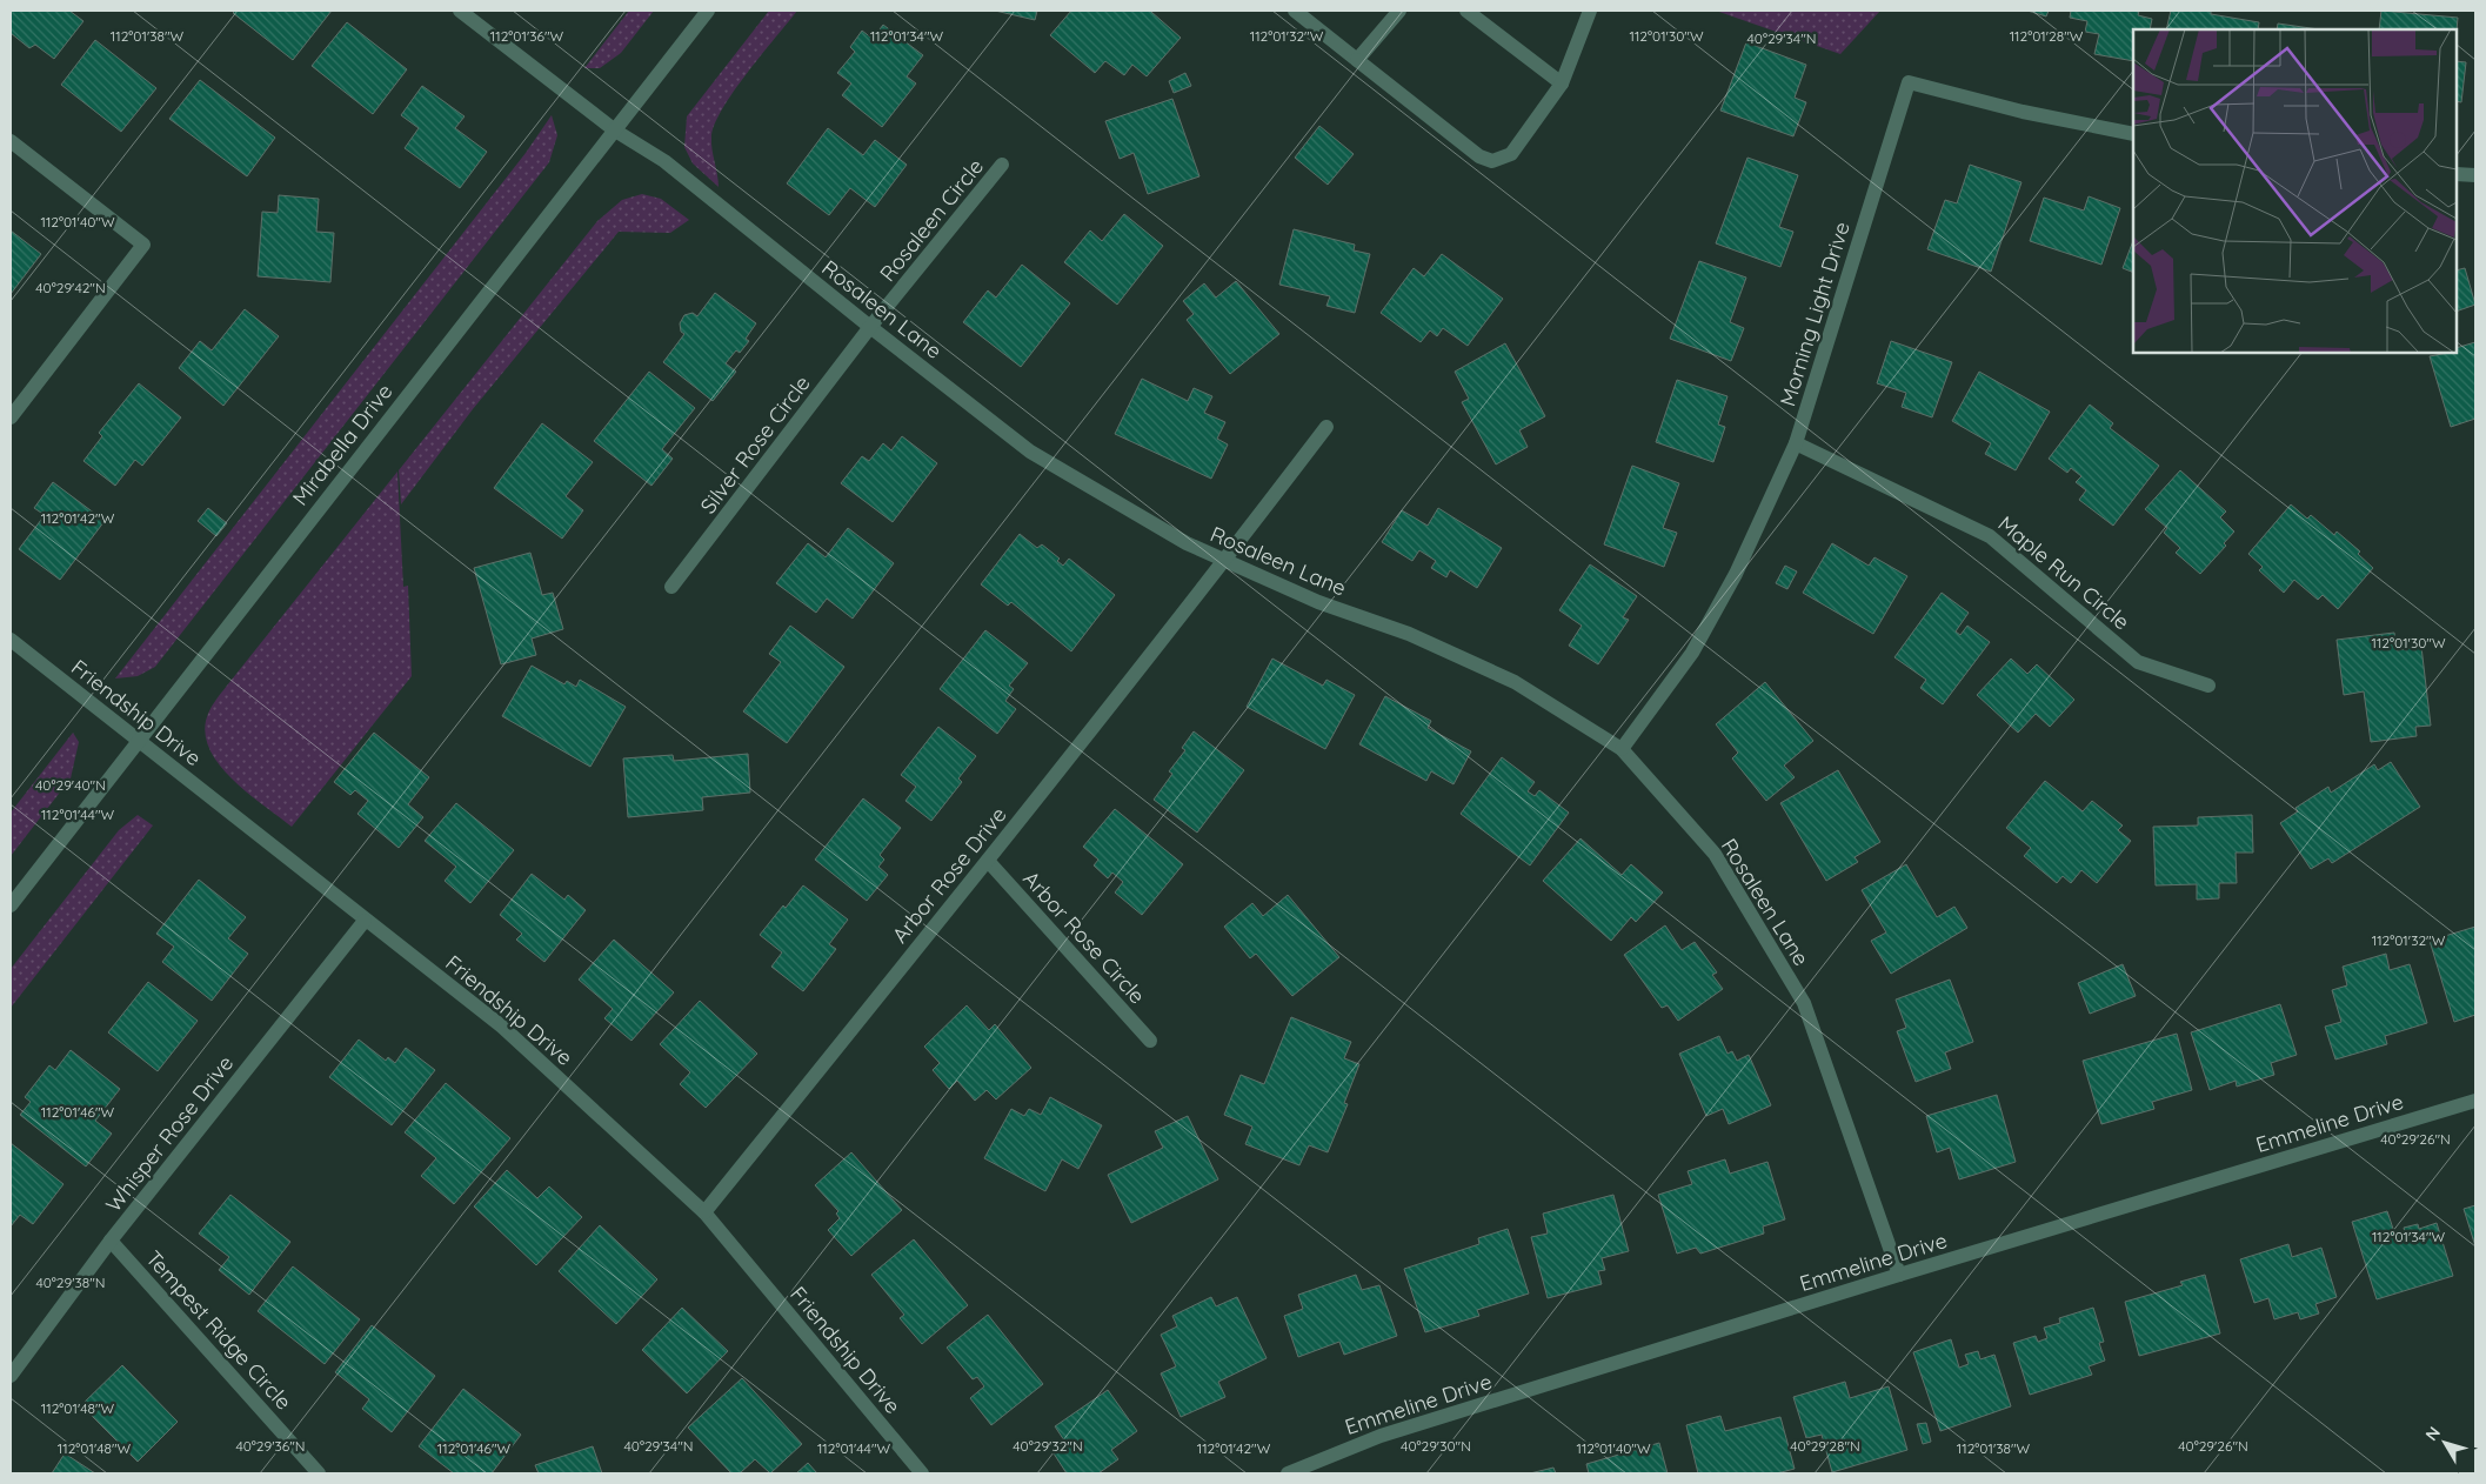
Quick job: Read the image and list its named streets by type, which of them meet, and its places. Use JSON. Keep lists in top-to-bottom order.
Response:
{
  "streets": {
    "street": [
      "Rosaleen Circle",
      "Rosaleen Lane",
      "Morning Light Drive",
      "Mirabella Drive",
      "Silver Rose Circle",
      "Maple Run Circle",
      "Friendship Drive",
      "Arbor Rose Drive",
      "Arbor Rose Circle",
      "Emmeline Drive",
      "Whisper Rose Drive",
      "Tempest Ridge Circle"
    ]
  },
  "crossings": [
    ["Rosaleen Circle", "Rosaleen Lane"],
    ["Rosaleen Circle", "Silver Rose Circle"],
    ["Rosaleen Lane", "Morning Light Drive"],
    ["Rosaleen Lane", "Mirabella Drive"],
    ["Rosaleen Lane", "Silver Rose Circle"],
    ["Rosaleen Lane", "Arbor Rose Drive"],
    ["Rosaleen Lane", "Emmeline Drive"],
    ["Morning Light Drive", "Maple Run Circle"],
    ["Mirabella Drive", "Friendship Drive"],
    ["Friendship Drive", "Arbor Rose Drive"],
    ["Friendship Drive", "Whisper Rose Drive"],
    ["Arbor Rose Drive", "Arbor Rose Circle"],
    ["Whisper Rose Drive", "Tempest Ridge Circle"]
  ],
  "north": "top left",
  "coordinates": [
    "112°01'38\"W",
    "112°01'36\"W",
    "112°01'34\"W",
    "112°01'32\"W",
    "112°01'30\"W",
    "112°01'28\"W",
    "40°29'34\"N",
    "112°01'40\"W",
    "40°29'42\"N",
    "112°01'42\"W",
    "40°29'40\"N",
    "112°01'44\"W",
    "112°01'46\"W",
    "40°29'26\"N",
    "40°29'38\"N",
    "112°01'48\"W",
    "40°29'36\"N",
    "40°29'32\"N",
    "40°29'30\"N",
    "40°29'28\"N"
  ]
}
